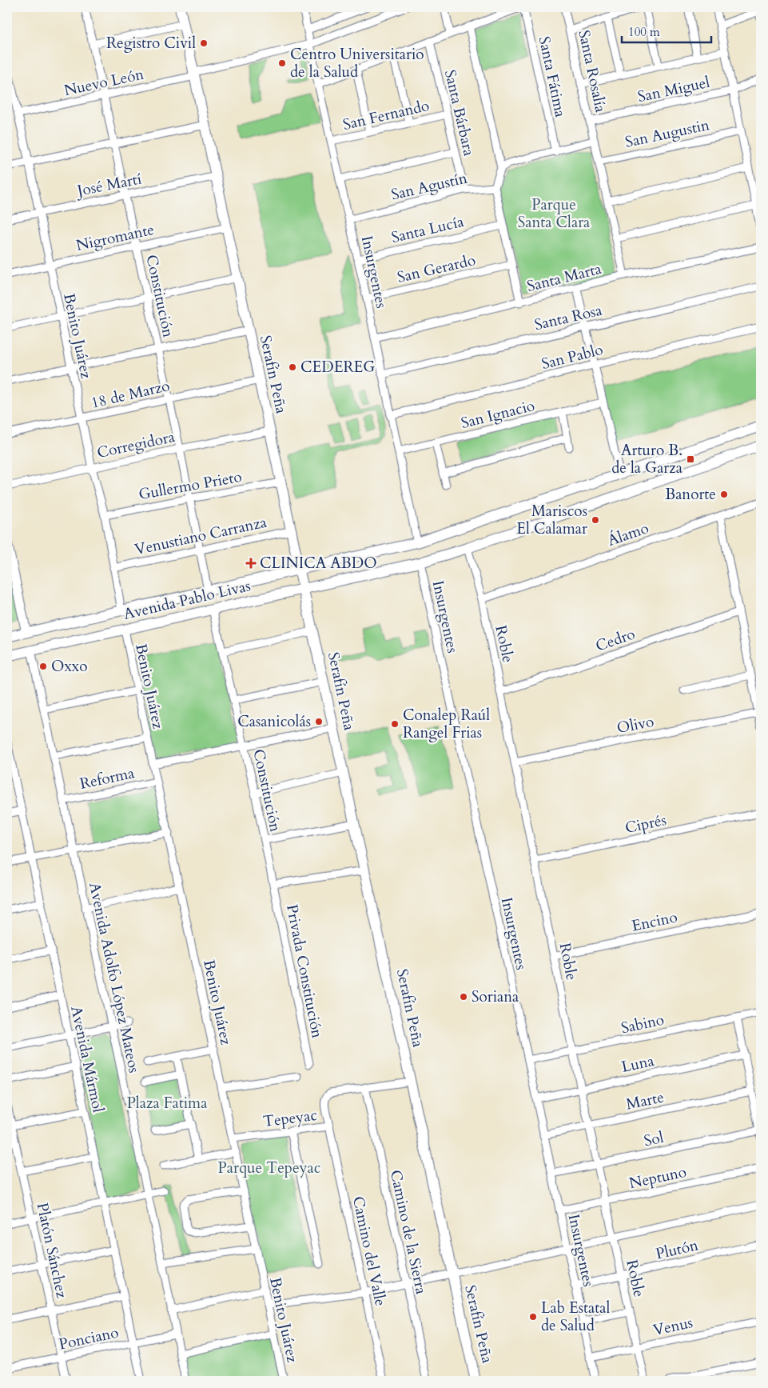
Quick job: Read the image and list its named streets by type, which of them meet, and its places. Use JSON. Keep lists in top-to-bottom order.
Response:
{
  "streets": {
    "main road": ["Serafín Peña", "Avenida Pablo Livas"],
    "street": [
      "Santa Rosalía",
      "Santa Fátima",
      "Nuevo León",
      "San Miguel",
      "Santa Bárbara",
      "San Fernando",
      "San Augustin",
      "José Martí",
      "San Agustín",
      "Santa Lucía",
      "Nigromante",
      "San Gerardo",
      "Insurgentes",
      "Santa Marta",
      "Constitución",
      "Santa Rosa",
      "Benito Juárez",
      "San Pablo",
      "18 de Marzo",
      "San Ignacio",
      "Corregidora",
      "Gullermo Prieto",
      "Álamo",
      "Venustiano Carranza",
      "Cedro",
      "Roble",
      "Olivo",
      "Reforma",
      "Ciprés",
      "Encino",
      "Privada Constitución",
      "Avenida Adolfo López Mateos",
      "Sabino",
      "Avenida Mármol",
      "Luna",
      "Marte",
      "Tepeyac",
      "Sol",
      "Neptuno",
      "Camino de la Sierra",
      "Plutón",
      "Platón Sánchez",
      "Camino del Valle",
      "Venus",
      "Ponciano"
    ]
  },
  "crossings": [
    ["Santa Rosalía", "San Miguel"],
    ["Santa Rosalía", "San Augustin"],
    ["Santa Rosalía", "Santa Marta"],
    ["Nuevo León", "Insurgentes"],
    ["Nuevo León", "Constitución"],
    ["Nuevo León", "Benito Juárez"],
    ["Nuevo León", "Serafín Peña"],
    ["Santa Bárbara", "San Fernando"],
    ["Santa Bárbara", "San Agustín"],
    ["San Fernando", "Insurgentes"],
    ["José Martí", "Constitución"],
    ["José Martí", "Benito Juárez"],
    ["José Martí", "Serafín Peña"],
    ["San Agustín", "Insurgentes"],
    ["Santa Lucía", "Insurgentes"],
    ["Nigromante", "Constitución"],
    ["Nigromante", "Benito Juárez"],
    ["Nigromante", "Serafín Peña"],
    ["San Gerardo", "Insurgentes"],
    ["Insurgentes", "Santa Marta"],
    ["Insurgentes", "Santa Rosa"],
    ["Insurgentes", "San Pablo"],
    ["Insurgentes", "San Ignacio"],
    ["Insurgentes", "Avenida Pablo Livas"],
    ["Insurgentes", "Sabino"],
    ["Insurgentes", "Luna"],
    ["Insurgentes", "Marte"],
    ["Insurgentes", "Sol"],
    ["Insurgentes", "Neptuno"],
    ["Insurgentes", "Plutón"],
    ["Insurgentes", "Venus"],
    ["Constitución", "18 de Marzo"],
    ["Constitución", "Corregidora"],
    ["Constitución", "Gullermo Prieto"],
    ["Constitución", "Venustiano Carranza"],
    ["Constitución", "Avenida Pablo Livas"],
    ["Constitución", "Privada Constitución"],
    ["Benito Juárez", "18 de Marzo"],
    ["Benito Juárez", "Corregidora"],
    ["Benito Juárez", "Gullermo Prieto"],
    ["Benito Juárez", "Venustiano Carranza"],
    ["Benito Juárez", "Avenida Pablo Livas"],
    ["Benito Juárez", "Reforma"],
    ["Benito Juárez", "Tepeyac"],
    ["Serafín Peña", "18 de Marzo"],
    ["Serafín Peña", "Corregidora"],
    ["Serafín Peña", "Gullermo Prieto"],
    ["Serafín Peña", "Venustiano Carranza"],
    ["Serafín Peña", "Avenida Pablo Livas"],
    ["Serafín Peña", "Tepeyac"],
    ["Álamo", "Roble"],
    ["Avenida Pablo Livas", "Roble"],
    ["Avenida Pablo Livas", "Avenida Adolfo López Mateos"],
    ["Cedro", "Roble"],
    ["Roble", "Olivo"],
    ["Roble", "Ciprés"],
    ["Roble", "Encino"],
    ["Roble", "Sabino"],
    ["Roble", "Luna"],
    ["Roble", "Marte"],
    ["Roble", "Sol"],
    ["Roble", "Neptuno"],
    ["Roble", "Plutón"],
    ["Roble", "Venus"],
    ["Reforma", "Avenida Adolfo López Mateos"],
    ["Avenida Adolfo López Mateos", "Ponciano"],
    ["Avenida Mármol", "Ponciano"],
    ["Tepeyac", "Camino de la Sierra"],
    ["Tepeyac", "Camino del Valle"],
    ["Platón Sánchez", "Ponciano"]
  ],
  "parks": ["Parque Santa Clara", "Plaza Fatima", "Parque Tepeyac"],
  "places": {
    "other": [
      "Registro Civil",
      "Centro Universitario de la Salud",
      "CEDEREG",
      "Banorte",
      "Mariscos El Calamar",
      "Oxxo",
      "Casanicolás",
      "Conalep Raúl Rangel Frias",
      "Soriana",
      "Lab Estatal de Salud"
    ],
    "transit": ["Arturo B. de la Garza"],
    "health": ["CLINICA ABDO"]
  },
  "scale_bar": "100 m"
}
